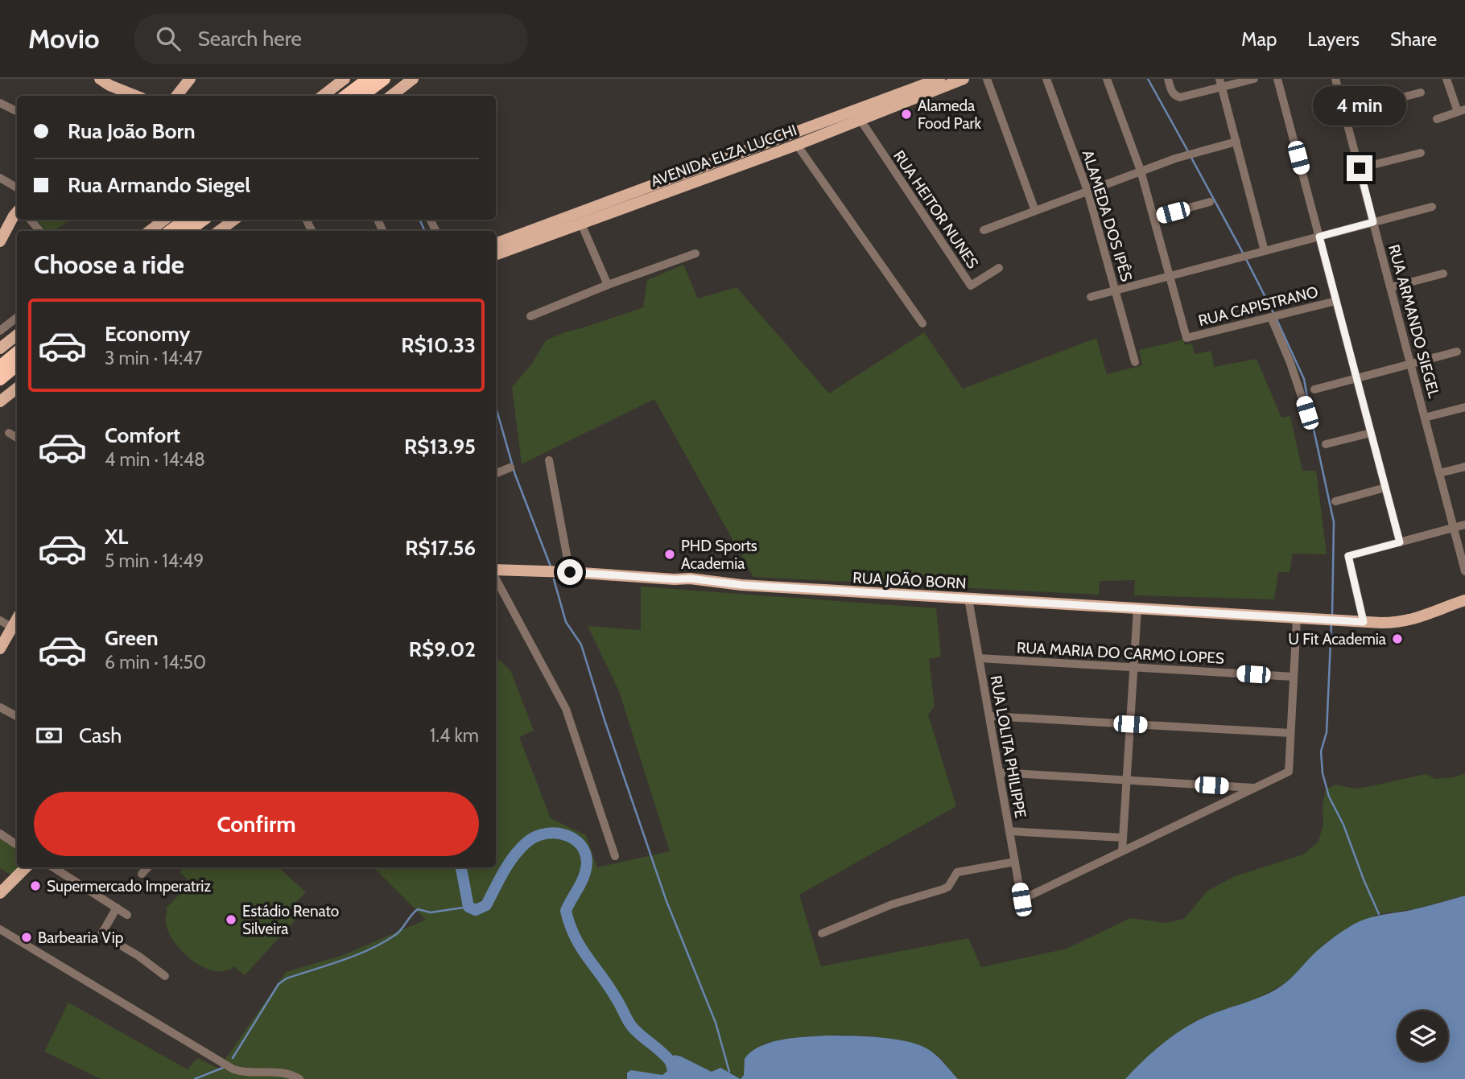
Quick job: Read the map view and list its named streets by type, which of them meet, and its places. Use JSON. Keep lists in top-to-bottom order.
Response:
{
  "streets": {
    "main road": ["AVENIDA ELZA LUCCHI", "RUA JOÃO BORN"],
    "street": [
      "RUA HEITOR NUNES",
      "ALAMEDA DOS IPÊS",
      "RUA CAPISTRANO",
      "RUA ARMANDO SIEGEL",
      "RUA MARIA DO CARMO LOPES",
      "RUA LOLITA PHILIPPE"
    ]
  },
  "crossings": [
    ["AVENIDA ELZA LUCCHI", "RUA HEITOR NUNES"],
    ["RUA JOÃO BORN", "RUA LOLITA PHILIPPE"],
    ["RUA MARIA DO CARMO LOPES", "RUA LOLITA PHILIPPE"]
  ],
  "places": [
    "Alameda Food Park",
    "PHD Sports Academia",
    "U Fit Academia",
    "Supermercado Imperatriz",
    "Estádio Renato Silveira",
    "Barbearia Vip"
  ],
  "page": {
    "header": "Movio",
    "search": "Search here",
    "nav": ["Map", "Layers", "Share"],
    "bubble": "4 min",
    "banner": ["Rua João Born", "Rua Armando Siegel"],
    "heading": "Choose a ride",
    "list": [
      {
        "name": "Economy",
        "note": "3 min · 14:47",
        "value": "R$10.33"
      },
      {
        "name": "Comfort",
        "note": "4 min · 14:48",
        "value": "R$13.95"
      },
      {
        "name": "XL",
        "note": "5 min · 14:49",
        "value": "R$17.56"
      },
      {
        "name": "Green",
        "note": "6 min · 14:50",
        "value": "R$9.02"
      }
    ],
    "pay": ["Cash", "1.4 km"],
    "buttons": "Confirm"
  }
}
